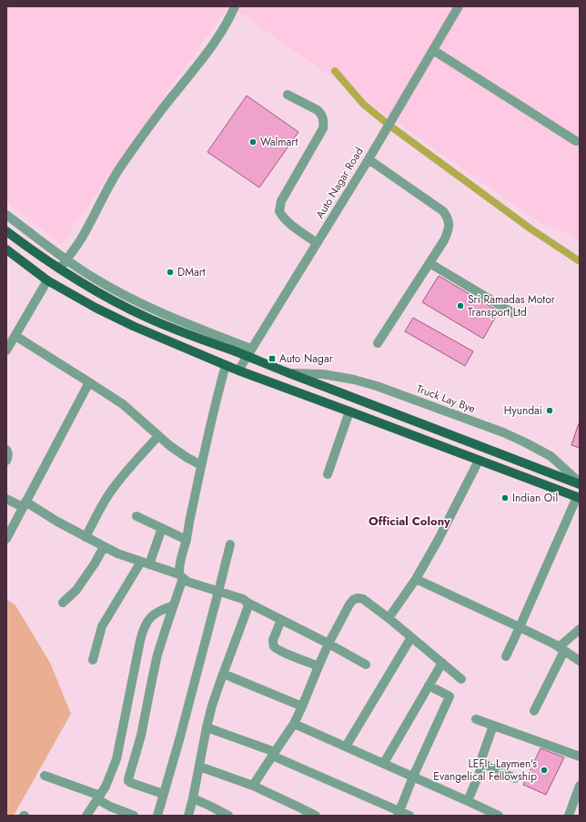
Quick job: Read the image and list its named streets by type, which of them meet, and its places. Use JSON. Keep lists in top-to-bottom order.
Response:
{
  "streets": {
    "street": ["Auto Nagar Road", "Truck Lay Bye"]
  },
  "districts": ["Official Colony"],
  "places": {
    "other": [
      "Walmart",
      "DMart",
      "Sri Ramadas Motor Transport Ltd",
      "Hyundai",
      "Indian Oil",
      "LEFI - Laymen's Evangelical Fellowship"
    ],
    "transit": ["Auto Nagar"]
  }
}
